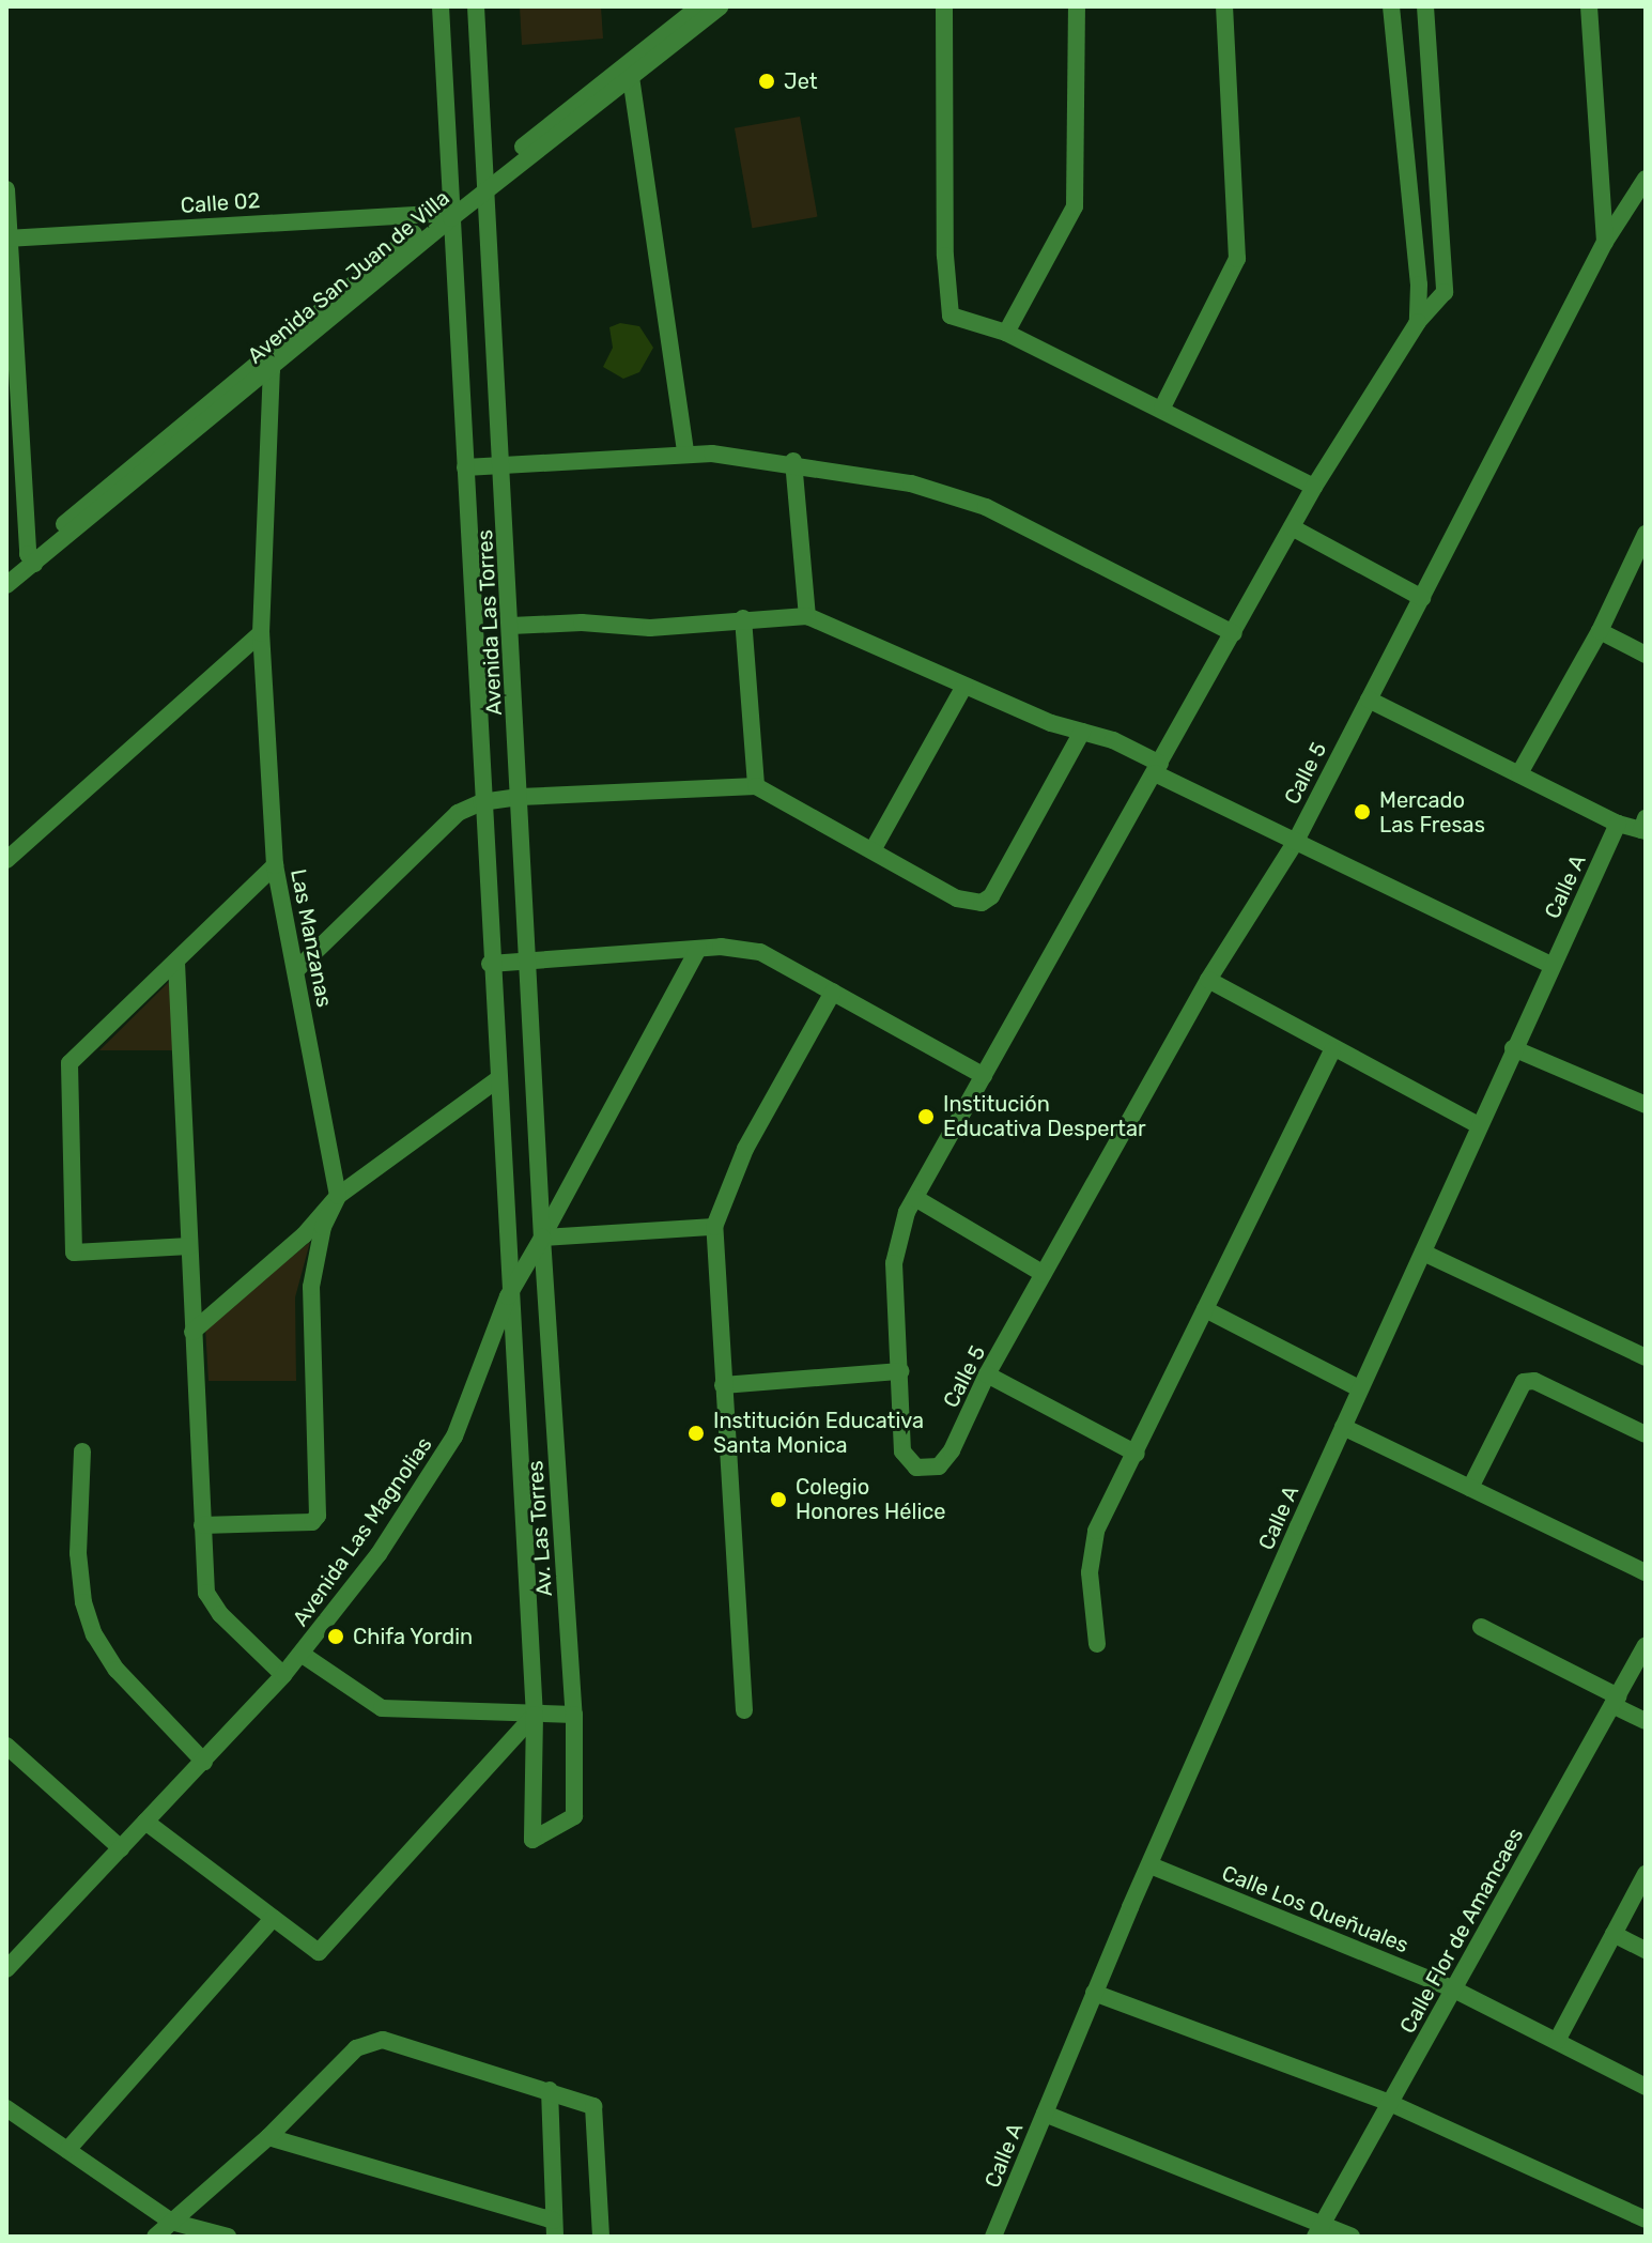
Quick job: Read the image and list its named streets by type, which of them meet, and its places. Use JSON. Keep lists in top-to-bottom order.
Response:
{
  "streets": {
    "street": [
      "Calle 02",
      "Avenida San Juan de Villa",
      "Avenida Las Torres",
      "Calle 5",
      "Calle A",
      "Las Manzanas",
      "Av. Las Torres",
      "Avenida Las Magnolias",
      "Calle Los Queñuales",
      "Calle Flor de Amancaes"
    ]
  },
  "crossings": [
    ["Calle 02", "Avenida San Juan de Villa"],
    ["Calle 02", "Avenida Las Torres"],
    ["Avenida San Juan de Villa", "Avenida Las Torres"],
    ["Avenida San Juan de Villa", "Las Manzanas"],
    ["Avenida Las Torres", "Av. Las Torres"],
    ["Avenida Las Torres", "Avenida Las Magnolias"],
    ["Calle A", "Calle Los Queñuales"],
    ["Av. Las Torres", "Avenida Las Magnolias"],
    ["Calle Los Queñuales", "Calle Flor de Amancaes"]
  ],
  "places": [
    "Jet",
    "Mercado Las Fresas",
    "Institución Educativa Despertar",
    "Institución Educativa Santa Monica",
    "Colegio Honores Hélice",
    "Chifa Yordin"
  ]
}
